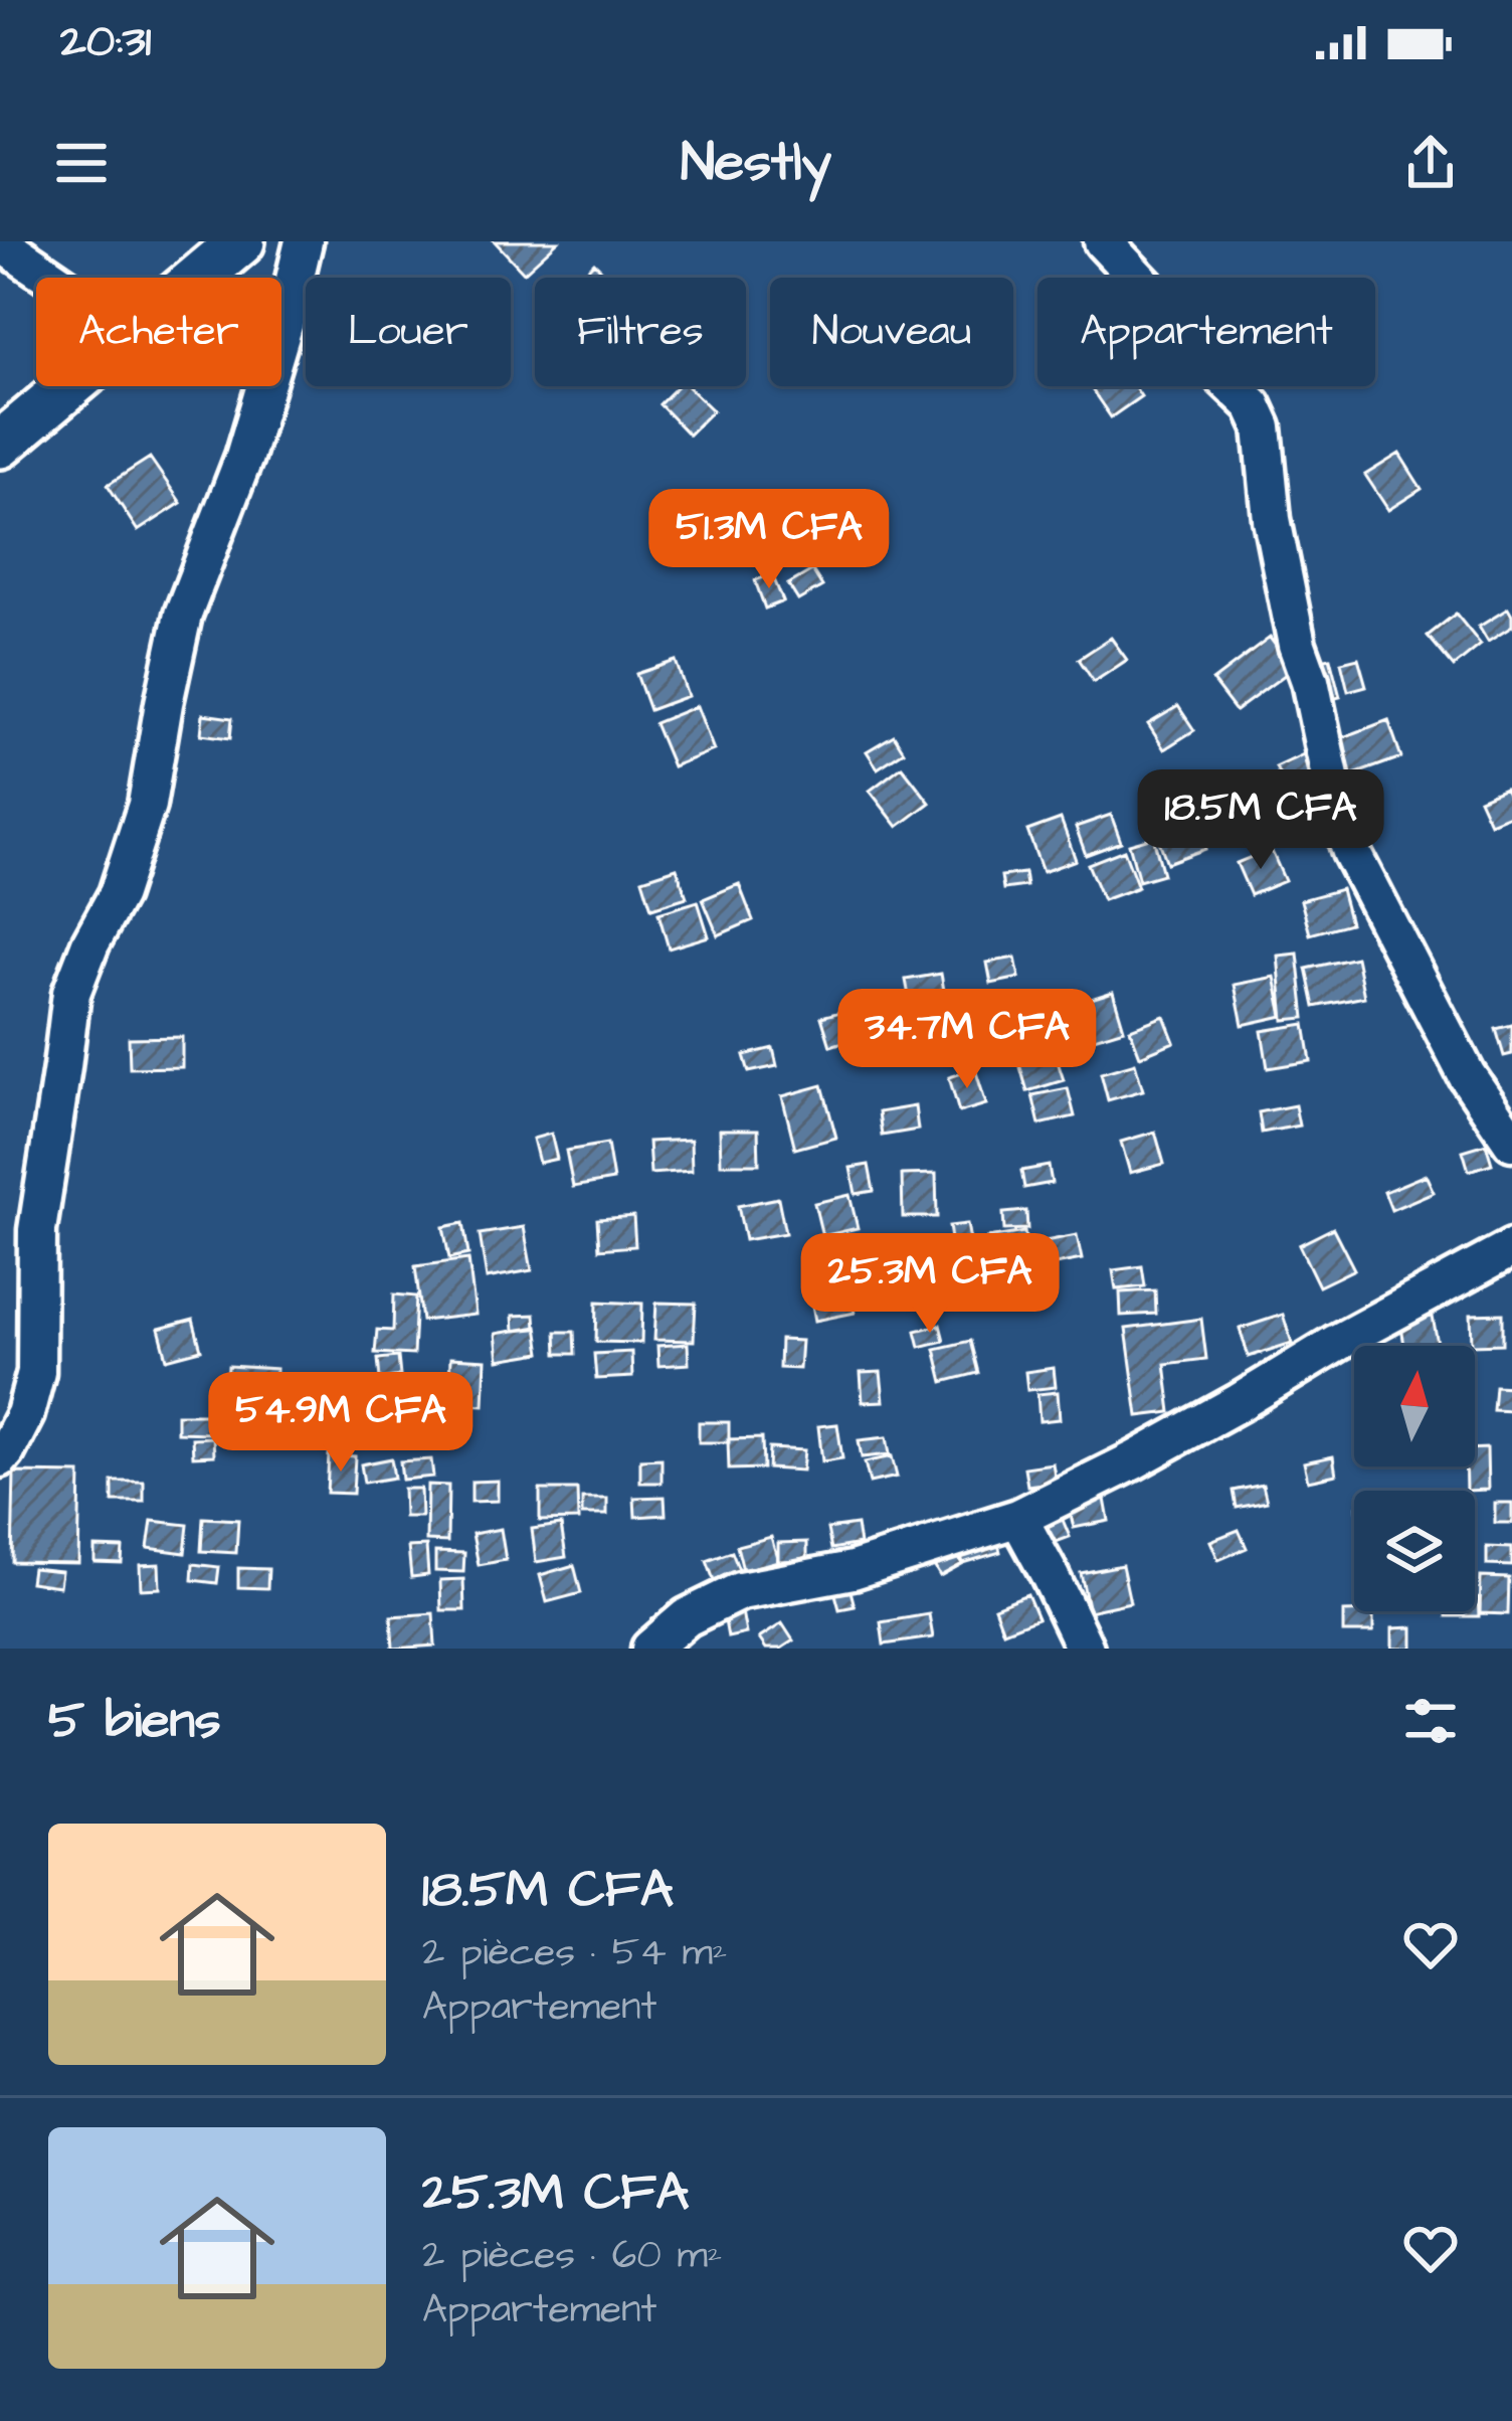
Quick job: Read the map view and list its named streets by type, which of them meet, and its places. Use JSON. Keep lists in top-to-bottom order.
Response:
{
  "north": "top",
  "page": {
    "status": "20:31",
    "header": "Nestly",
    "chip": [
      "Acheter",
      "Louer",
      "Filtres",
      "Nouveau",
      "Appartement"
    ],
    "price": [
      "51.3M CFA",
      "18.5M CFA",
      "34.7M CFA",
      "25.3M CFA",
      "54.9M CFA"
    ],
    "heading": "5 biens",
    "list": [
      {
        "name": "18.5M CFA",
        "note": "2 pièces · 54 m² · Appartement"
      },
      {
        "name": "25.3M CFA",
        "note": "2 pièces · 60 m² · Appartement"
      }
    ]
  }
}
